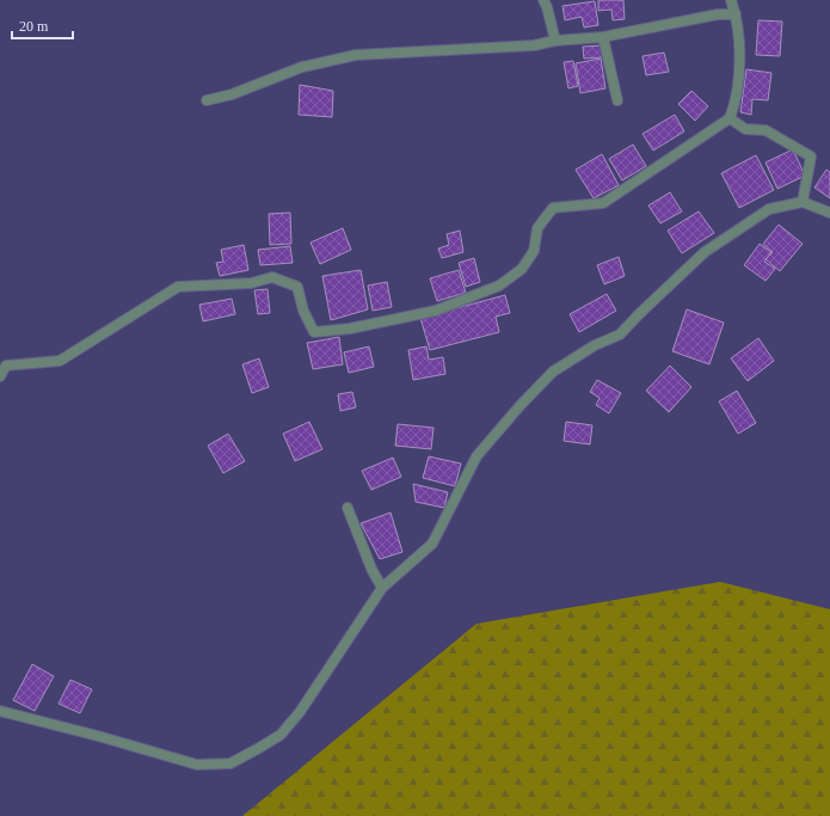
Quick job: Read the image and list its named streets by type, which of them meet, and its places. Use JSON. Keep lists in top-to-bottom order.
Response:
{
  "scale_bar": "20 m"
}
